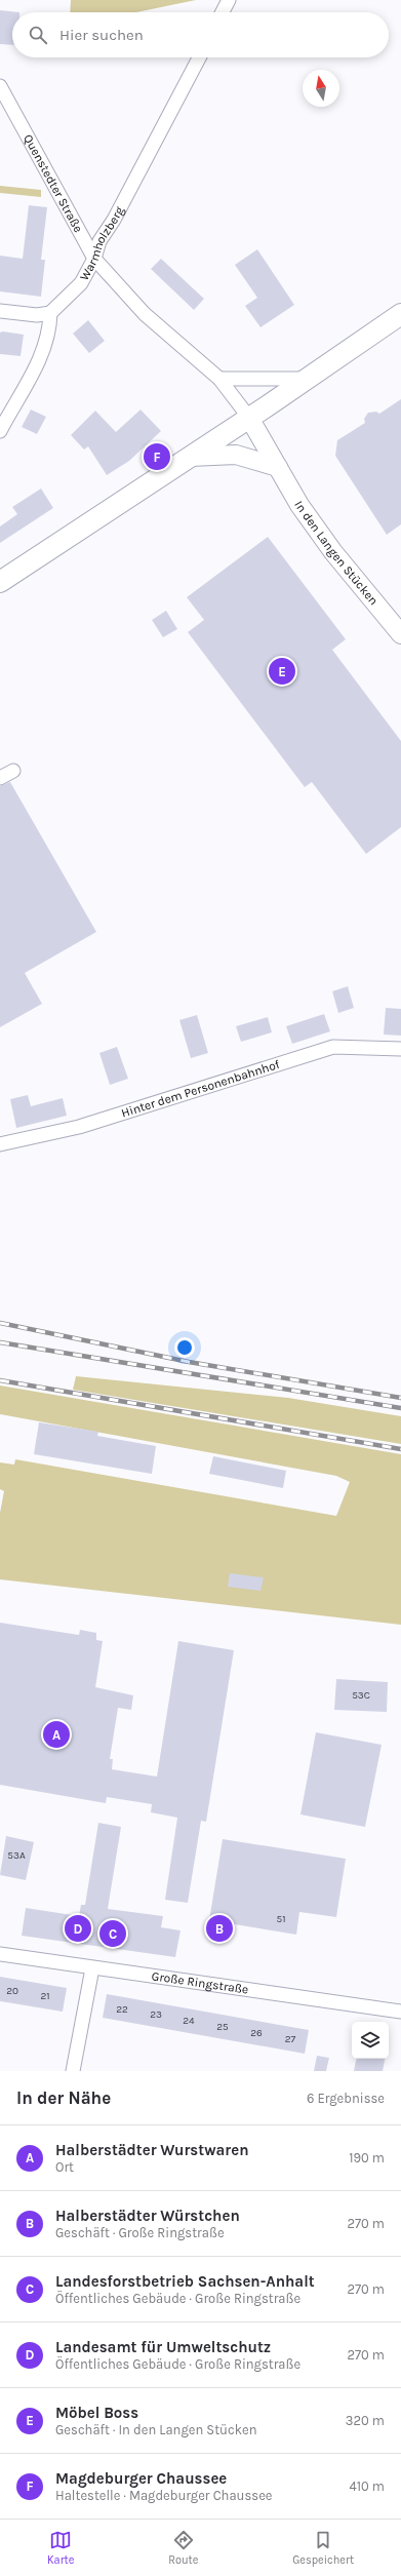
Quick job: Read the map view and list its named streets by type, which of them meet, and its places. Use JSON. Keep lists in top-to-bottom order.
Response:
{
  "streets": {
    "street": [
      "Quenstedter Straße",
      "Warmholzberg",
      "In den Langen Stücken",
      "Hinter dem Personenbahnhof",
      "Große Ringstraße"
    ]
  },
  "crossings": [
    ["Quenstedter Straße", "Warmholzberg"],
    ["Quenstedter Straße", "In den Langen Stücken"]
  ],
  "house_numbers": [
    "53C",
    "53A",
    "51",
    "20",
    "21",
    "22",
    "23",
    "24",
    "25",
    "26",
    "27"
  ],
  "north": "top",
  "page": {
    "search": "Hier suchen",
    "pins": [
      "F",
      "E",
      "A",
      "B",
      "D",
      "C"
    ],
    "heading": ["In der Nähe", "6 Ergebnisse"],
    "list": [
      {
        "mark": "A",
        "name": "Halberstädter Wurstwaren",
        "note": "Ort",
        "value": "190 m"
      },
      {
        "mark": "B",
        "name": "Halberstädter Würstchen",
        "note": "Geschäft · Große Ringstraße",
        "value": "270 m"
      },
      {
        "mark": "C",
        "name": "Landesforstbetrieb Sachsen-Anhalt",
        "note": "Öffentliches Gebäude · Große Ringstraße",
        "value": "270 m"
      },
      {
        "mark": "D",
        "name": "Landesamt für Umweltschutz",
        "note": "Öffentliches Gebäude · Große Ringstraße",
        "value": "270 m"
      },
      {
        "mark": "E",
        "name": "Möbel Boss",
        "note": "Geschäft · In den Langen Stücken",
        "value": "320 m"
      },
      {
        "mark": "F",
        "name": "Magdeburger Chaussee",
        "note": "Haltestelle · Magdeburger Chaussee",
        "value": "410 m"
      }
    ],
    "nav": ["Karte", "Route", "Gespeichert"]
  }
}
